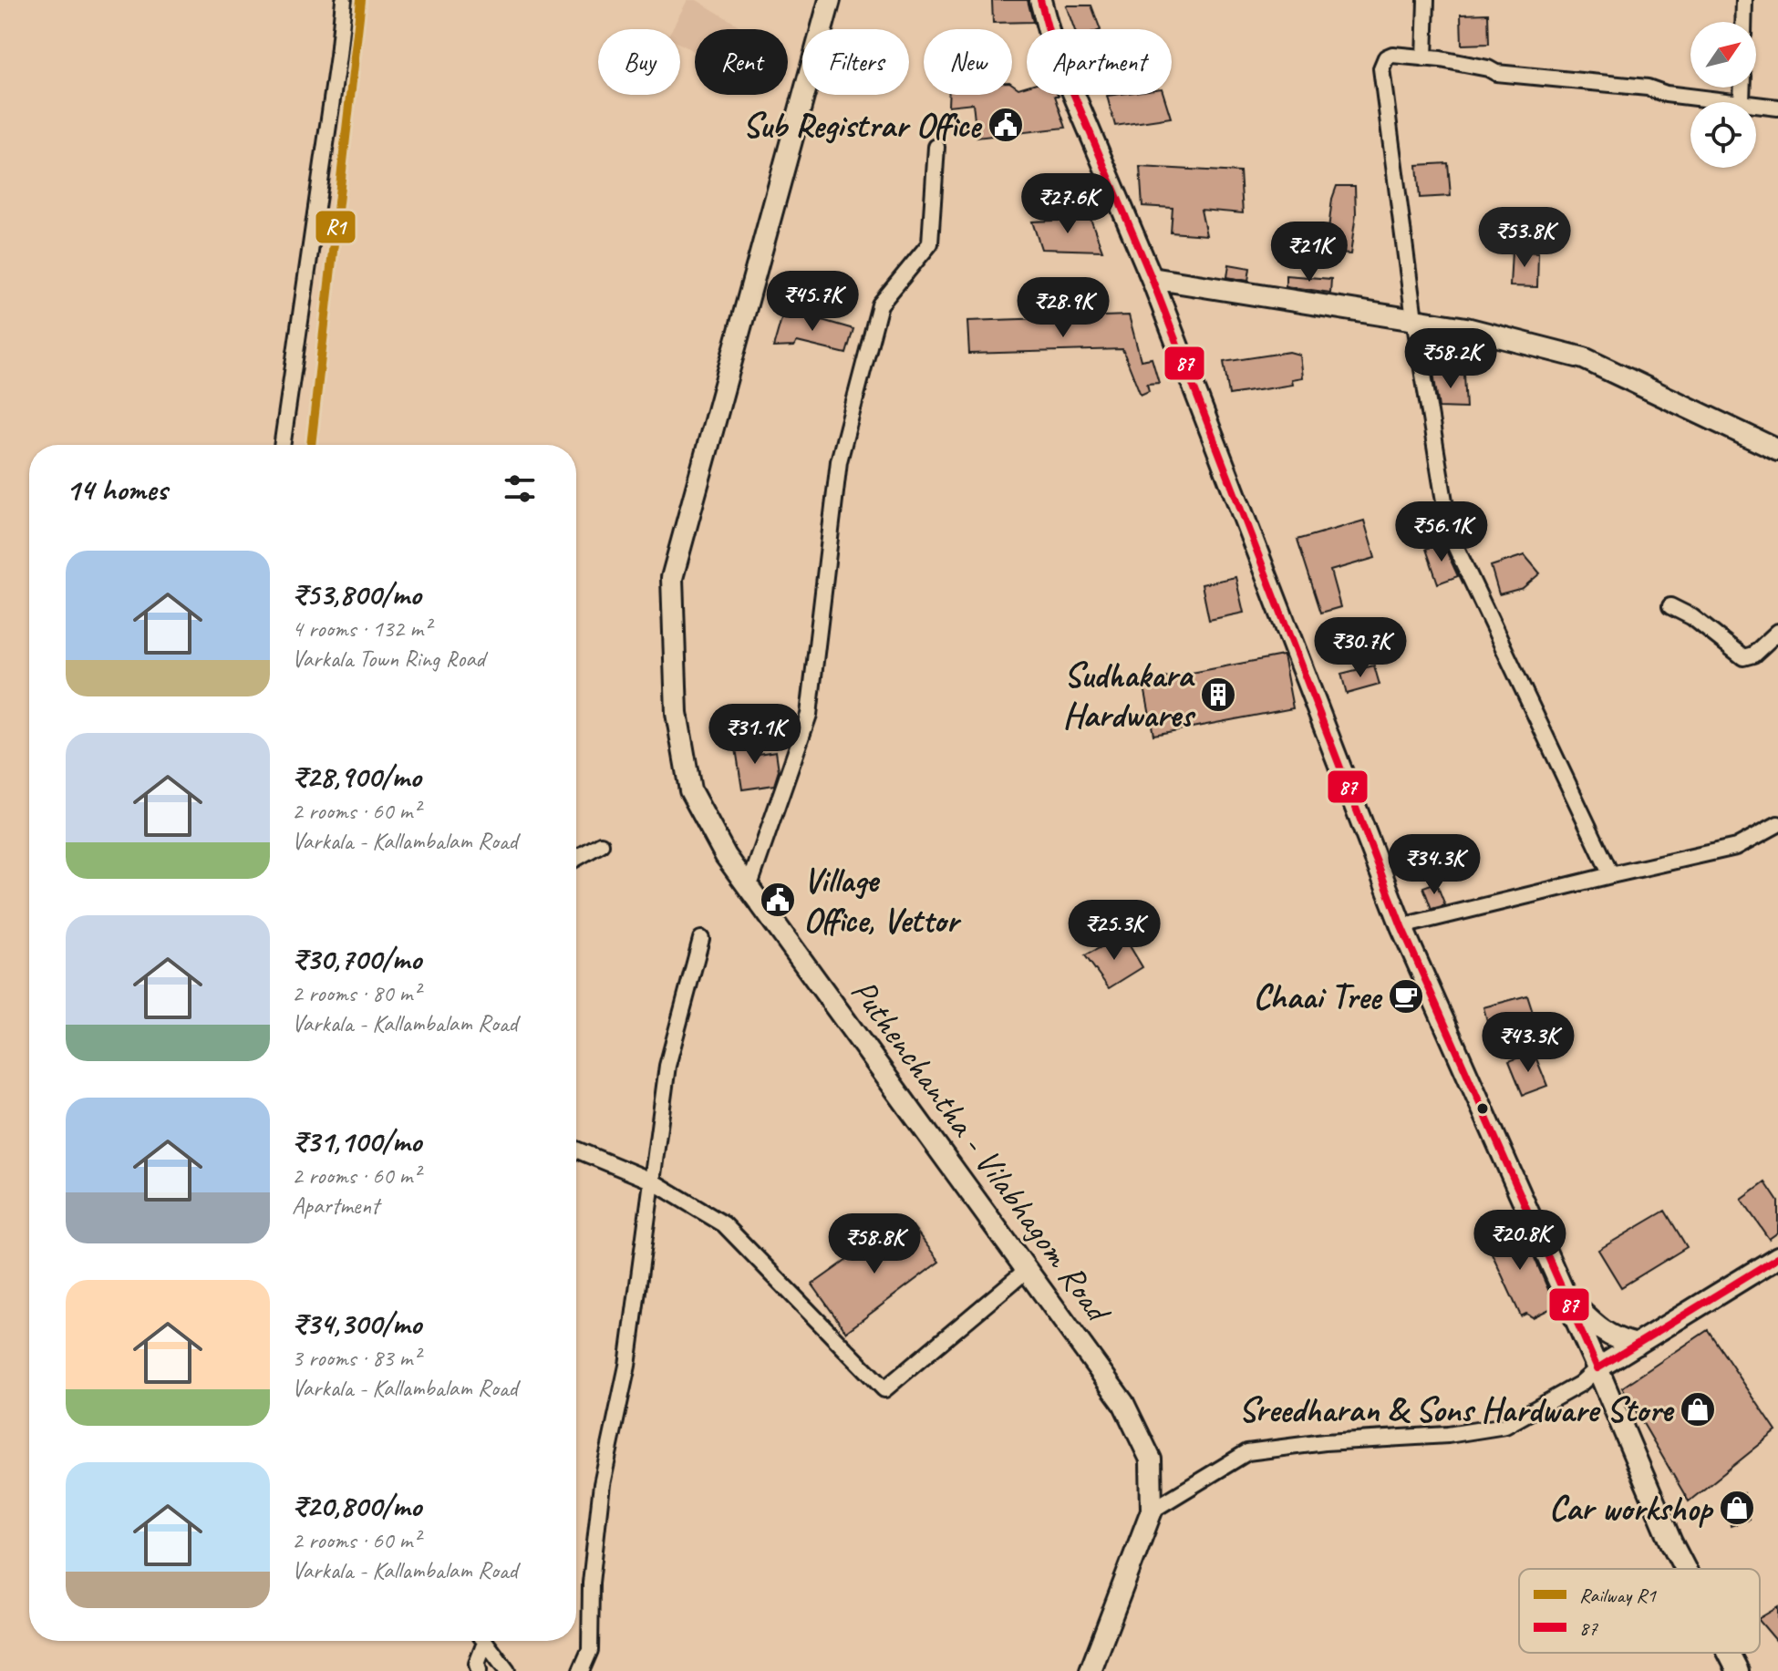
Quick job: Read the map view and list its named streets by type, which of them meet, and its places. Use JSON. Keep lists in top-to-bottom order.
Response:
{
  "streets": {
    "main road": ["Puthenchantha - Vilabhagom Road"]
  },
  "places": {
    "public building": ["Sub Registrar Office", "Village Office, Vettor"],
    "building": ["Sudhakara Hardwares"],
    "cafe": ["Chaai Tree"],
    "shop": ["Sreedharan & Sons Hardware Store", "Car workshop"]
  },
  "lines": ["rail line R1", "transit line 87"],
  "legend": ["Railway R1", "87"],
  "north": "top right",
  "page": {
    "chip": [
      "Buy",
      "Rent",
      "Filters",
      "New",
      "Apartment"
    ],
    "price": [
      "₹27.6K",
      "₹53.8K",
      "₹21K",
      "₹45.7K",
      "₹28.9K",
      "₹58.2K",
      "₹56.1K",
      "₹30.7K",
      "₹31.1K",
      "₹34.3K",
      "₹25.3K",
      "₹43.3K",
      "₹20.8K",
      "₹58.8K"
    ],
    "heading": "14 homes",
    "list": [
      {
        "name": "₹53,800/mo",
        "note": "4 rooms · 132 m² · Varkala Town Ring Road"
      },
      {
        "name": "₹28,900/mo",
        "note": "2 rooms · 60 m² · Varkala - Kallambalam Road"
      },
      {
        "name": "₹30,700/mo",
        "note": "2 rooms · 80 m² · Varkala - Kallambalam Road"
      },
      {
        "name": "₹31,100/mo",
        "note": "2 rooms · 60 m² · Apartment"
      },
      {
        "name": "₹34,300/mo",
        "note": "3 rooms · 83 m² · Varkala - Kallambalam Road"
      },
      {
        "name": "₹20,800/mo",
        "note": "2 rooms · 60 m² · Varkala - Kallambalam Road"
      }
    ]
  }
}
